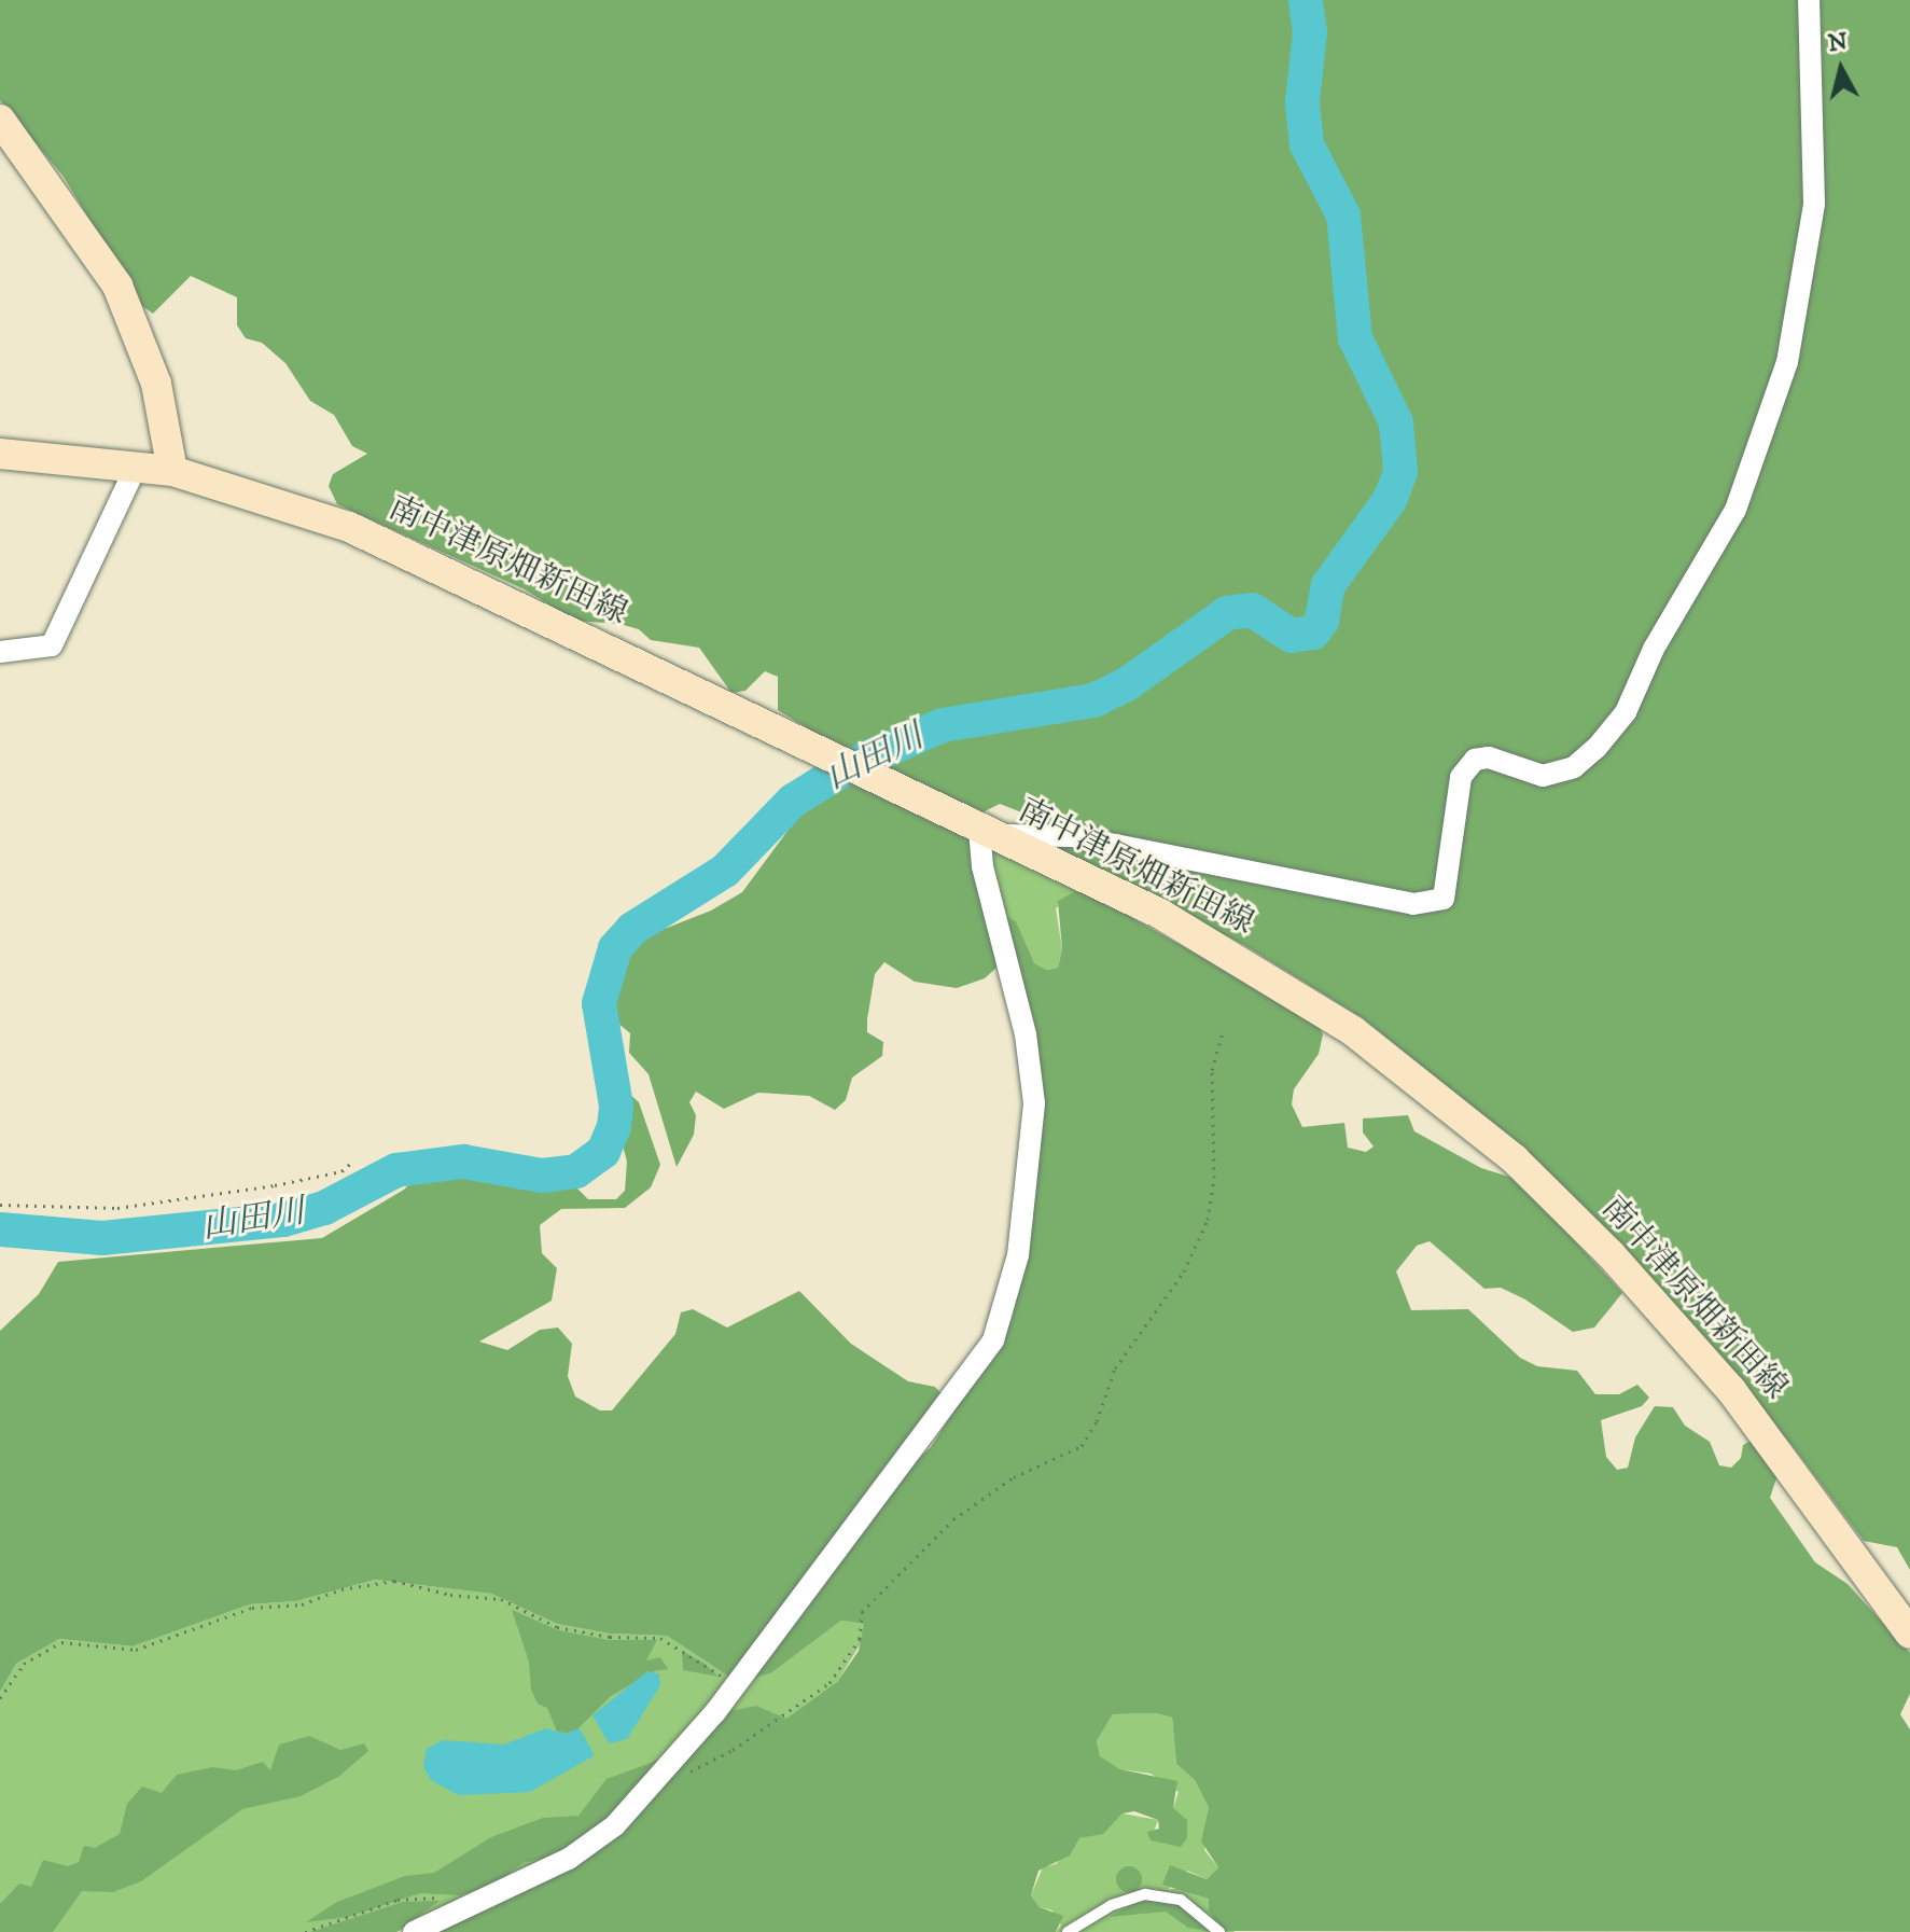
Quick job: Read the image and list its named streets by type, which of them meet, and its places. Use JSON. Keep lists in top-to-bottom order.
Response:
{
  "streets": {
    "main road": ["南中津原畑新田線"]
  },
  "water": ["山田川"],
  "north": "top"
}
